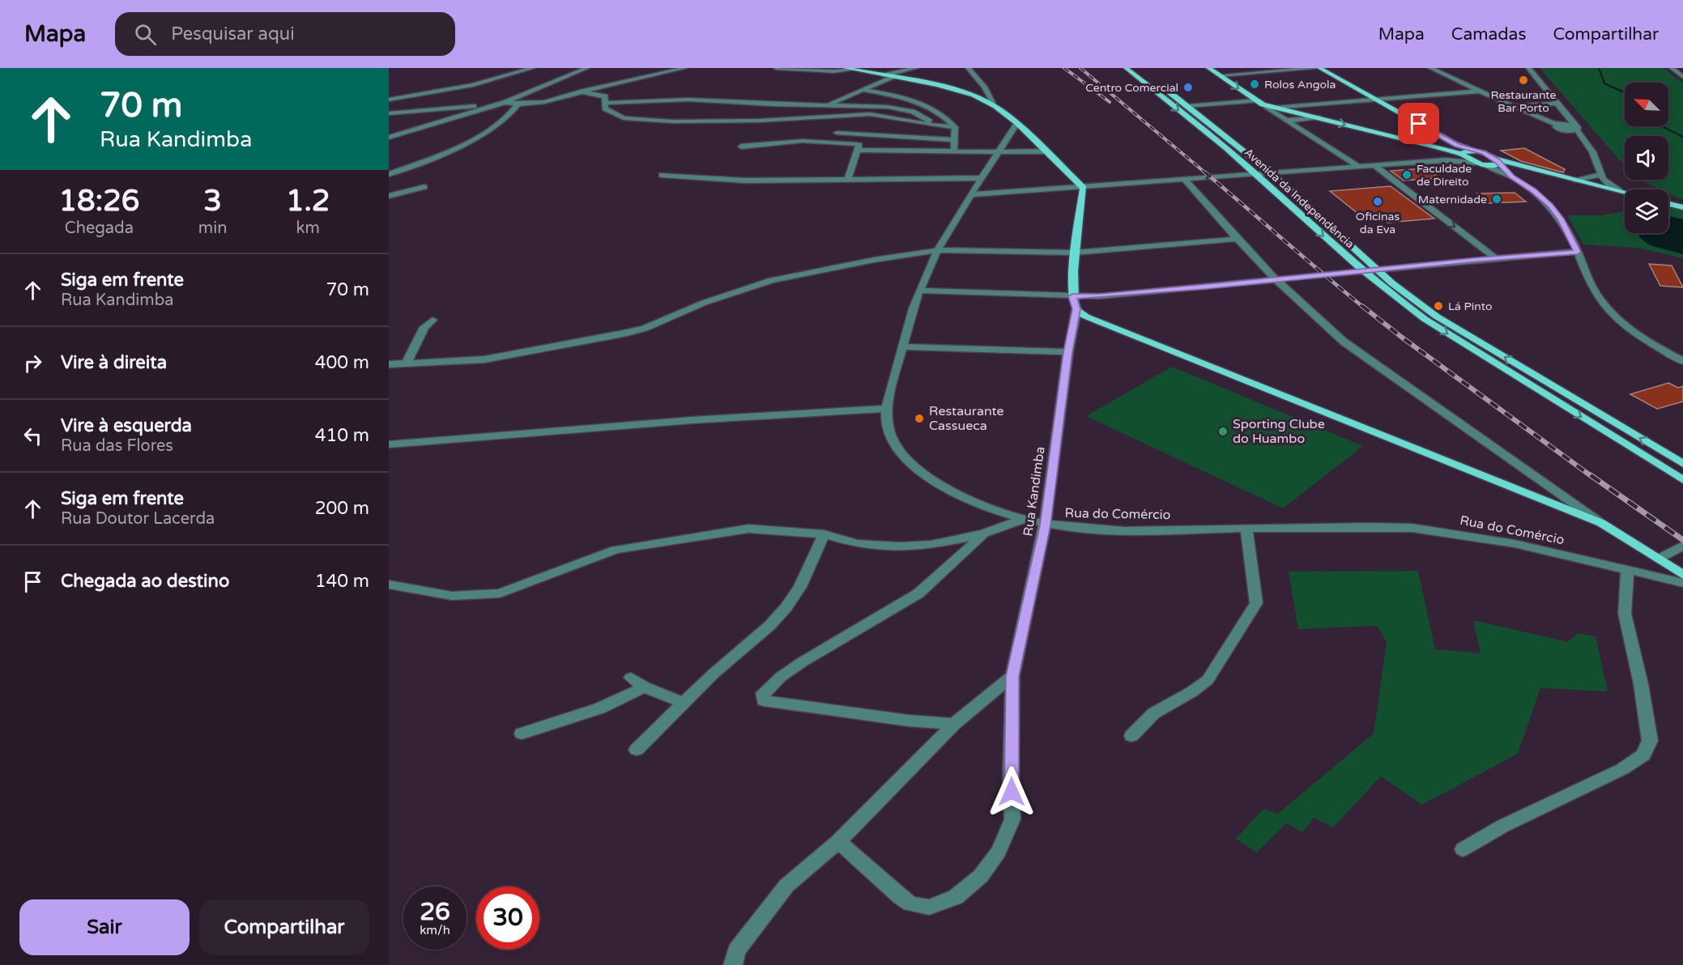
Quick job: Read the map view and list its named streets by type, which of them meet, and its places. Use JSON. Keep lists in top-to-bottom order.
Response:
{
  "streets": {
    "main road": ["Avenida da Independência"],
    "street": ["Rua Kandimba", "Rua do Comércio"]
  },
  "crossings": [
    ["Rua Kandimba", "Rua do Comércio"]
  ],
  "places": [
    "Restaurante Bar Porto",
    "Rolos Angola",
    "Centro Comercial",
    "Faculdade de Direito",
    "Maternidade",
    "Oficinas da Eva",
    "Lá Pinto",
    "Restaurante Cassueca",
    "Sporting Clube do Huambo"
  ],
  "north": "top left",
  "page": {
    "header": "Mapa",
    "search": "Pesquisar aqui",
    "nav": ["Mapa", "Camadas", "Compartilhar"],
    "turn": ["70 m", "Rua Kandimba"],
    "eta": [
      "18:26",
      "Chegada",
      "3",
      "min",
      "1.2",
      "km"
    ],
    "list": [
      {
        "name": "Siga em frente",
        "note": "Rua Kandimba",
        "value": "70 m"
      },
      {
        "name": "Vire à direita",
        "value": "400 m"
      },
      {
        "name": "Vire à esquerda",
        "note": "Rua das Flores",
        "value": "410 m"
      },
      {
        "name": "Siga em frente",
        "note": "Rua Doutor Lacerda",
        "value": "200 m"
      },
      {
        "name": "Chegada ao destino",
        "value": "140 m"
      }
    ],
    "speed": "26 km/h",
    "limit": "30",
    "buttons": ["Sair", "Compartilhar"]
  }
}
